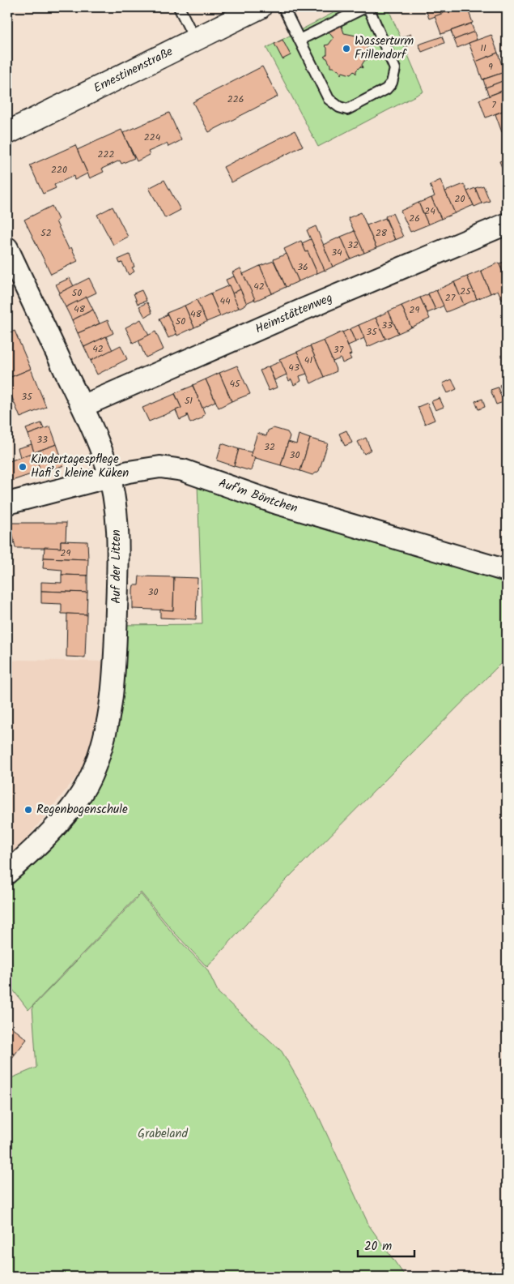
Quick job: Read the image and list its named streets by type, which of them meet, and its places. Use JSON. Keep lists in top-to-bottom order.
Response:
{
  "streets": {
    "main road": ["Ernestinenstraße"],
    "street": ["Heimstättenweg", "Auf'm Böntchen", "Auf der Litten"]
  },
  "crossings": [
    ["Heimstättenweg", "Auf der Litten"],
    ["Auf'm Böntchen", "Auf der Litten"]
  ],
  "parks": ["Grabeland"],
  "places": ["Wasserturm Frillendorf", "Kindertagespflege Hafi’s kleine Küken", "Regenbogenschule"],
  "house_numbers": [
    "11",
    "9",
    "226",
    "7",
    "224",
    "222",
    "220",
    "20",
    "24",
    "26",
    "52",
    "28",
    "32",
    "34",
    "36",
    "42",
    "25",
    "50",
    "27",
    "44",
    "48",
    "29",
    "48",
    "50",
    "33",
    "35",
    "42",
    "37",
    "41",
    "43",
    "45",
    "35",
    "51",
    "33",
    "32",
    "30",
    "29",
    "30"
  ],
  "scale_bar": "20 m"
}
